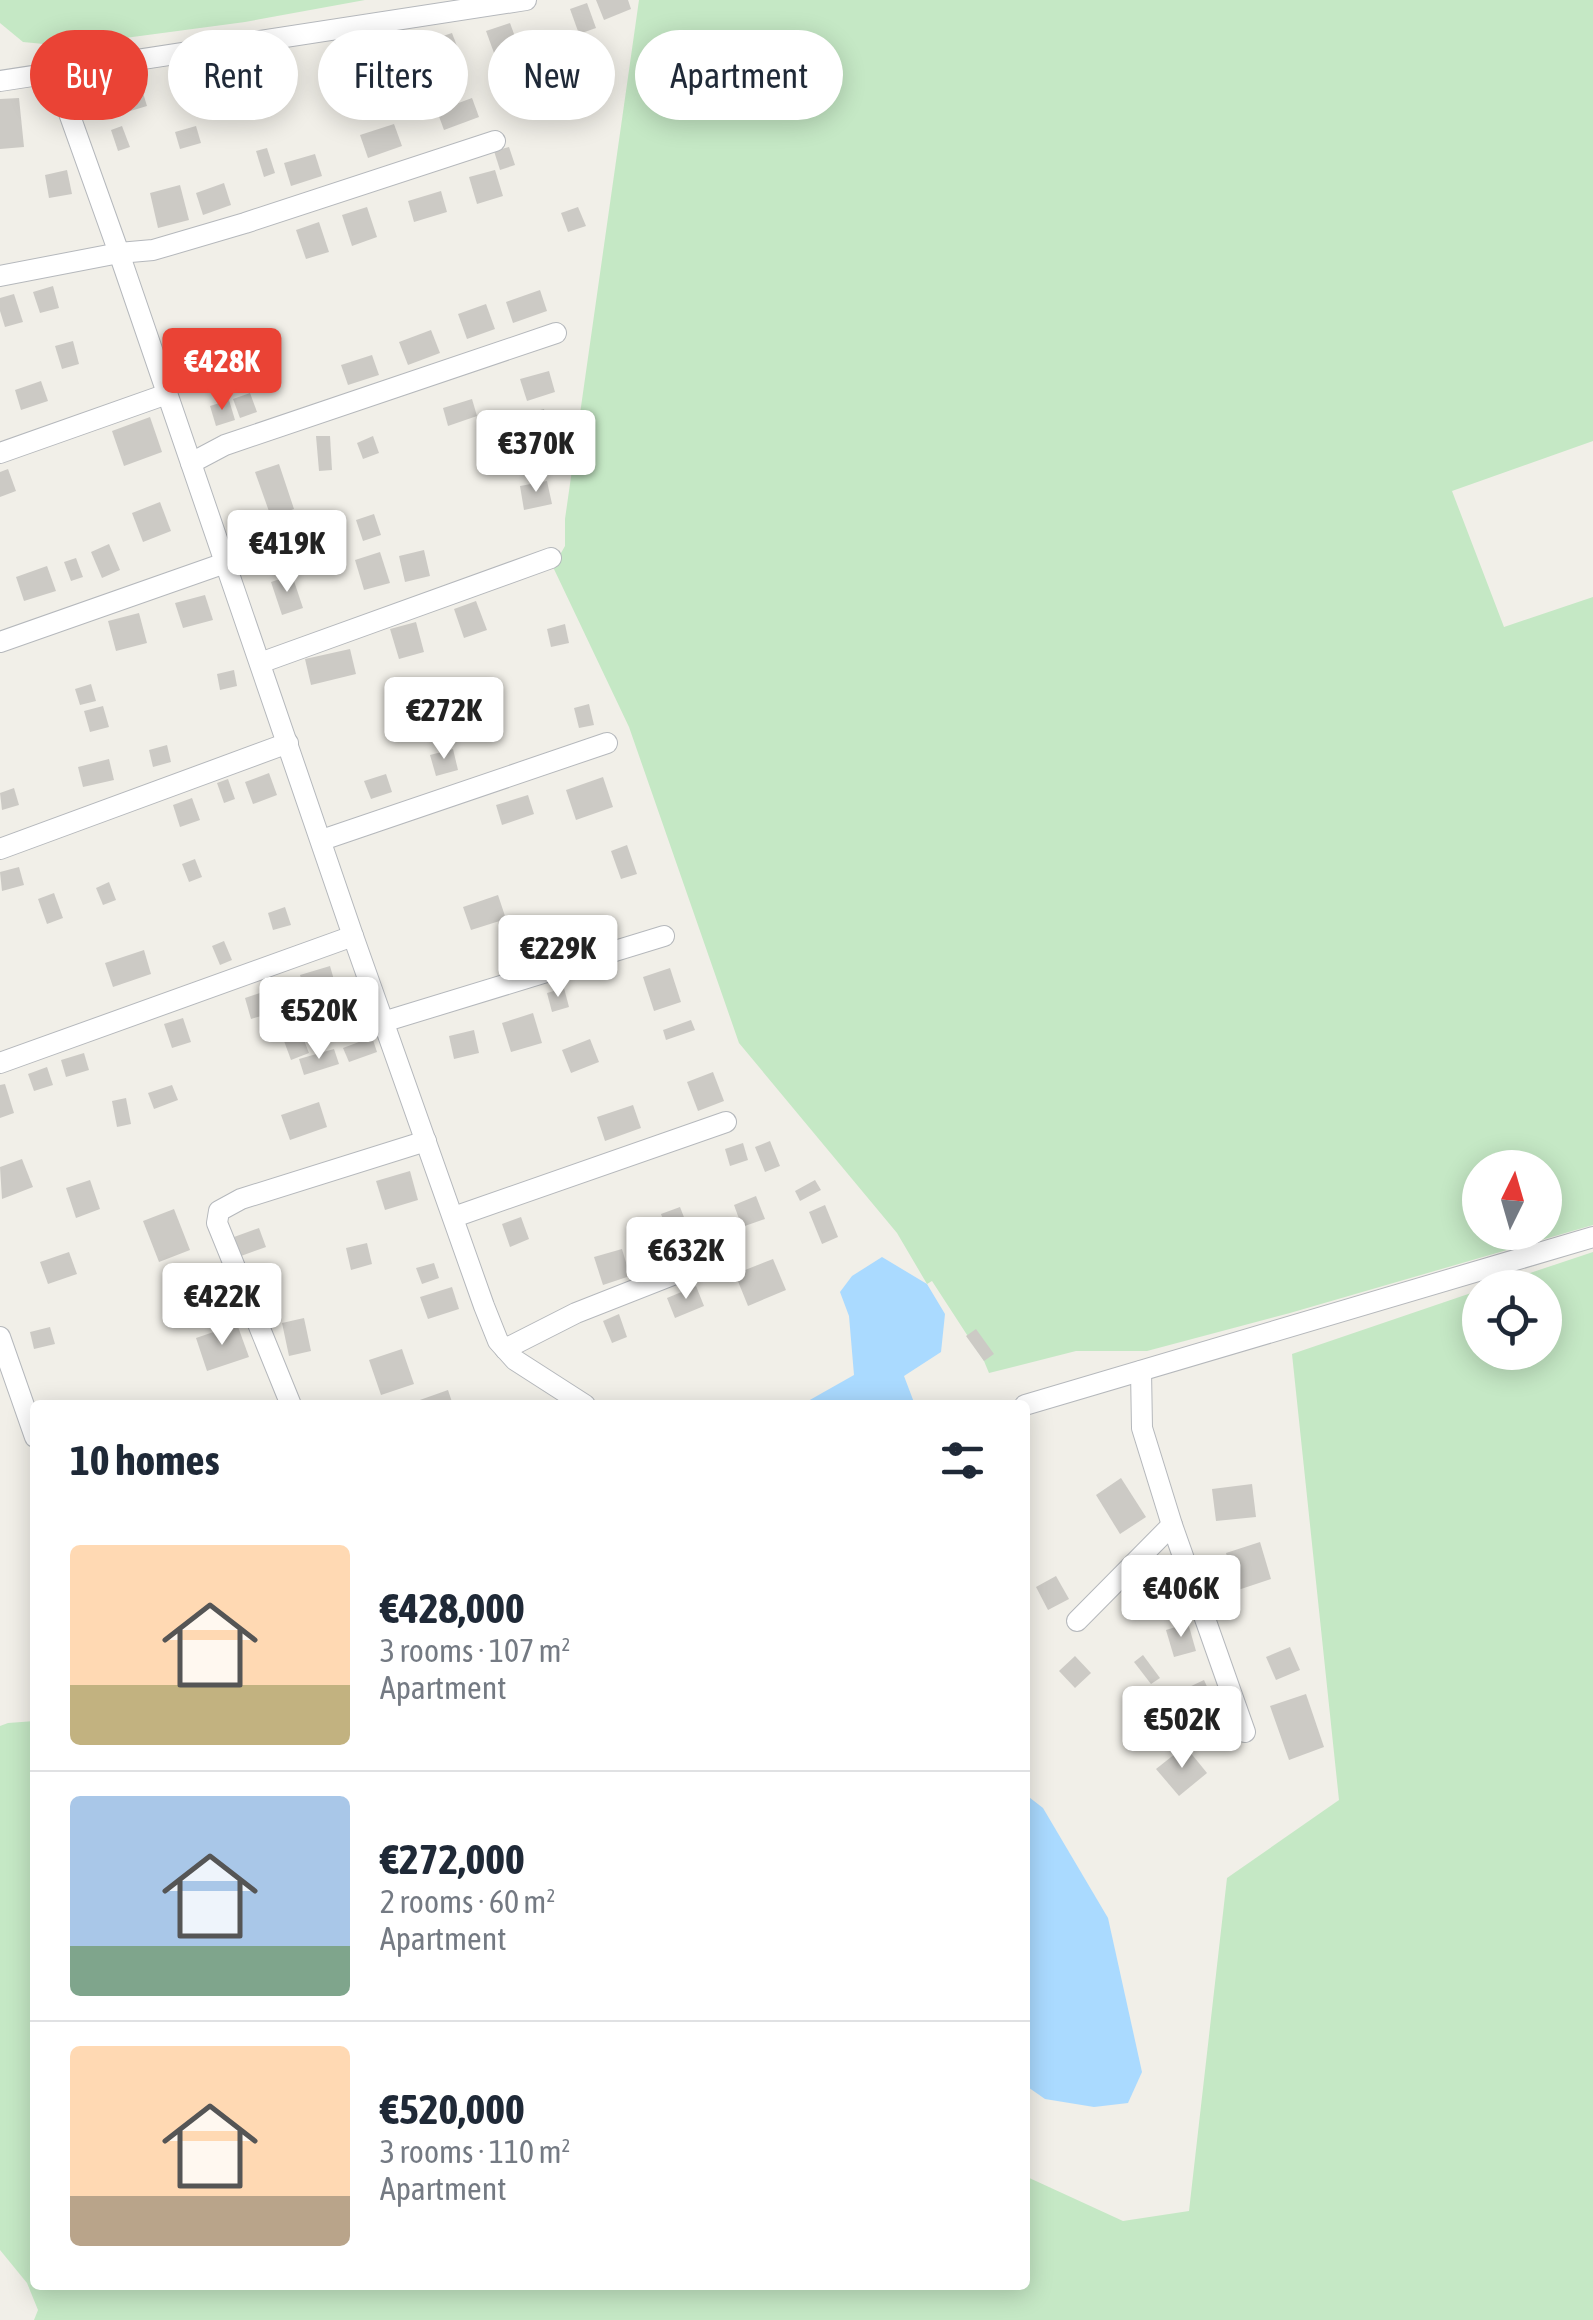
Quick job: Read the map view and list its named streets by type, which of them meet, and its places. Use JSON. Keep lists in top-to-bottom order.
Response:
{
  "north": "top",
  "page": {
    "chip": [
      "Buy",
      "Rent",
      "Filters",
      "New",
      "Apartment"
    ],
    "price": [
      "€428K",
      "€370K",
      "€419K",
      "€272K",
      "€229K",
      "€520K",
      "€632K",
      "€422K",
      "€406K",
      "€502K"
    ],
    "heading": "10 homes",
    "list": [
      {
        "name": "€428,000",
        "note": "3 rooms · 107 m² · Apartment"
      },
      {
        "name": "€272,000",
        "note": "2 rooms · 60 m² · Apartment"
      },
      {
        "name": "€520,000",
        "note": "3 rooms · 110 m² · Apartment"
      }
    ]
  }
}
